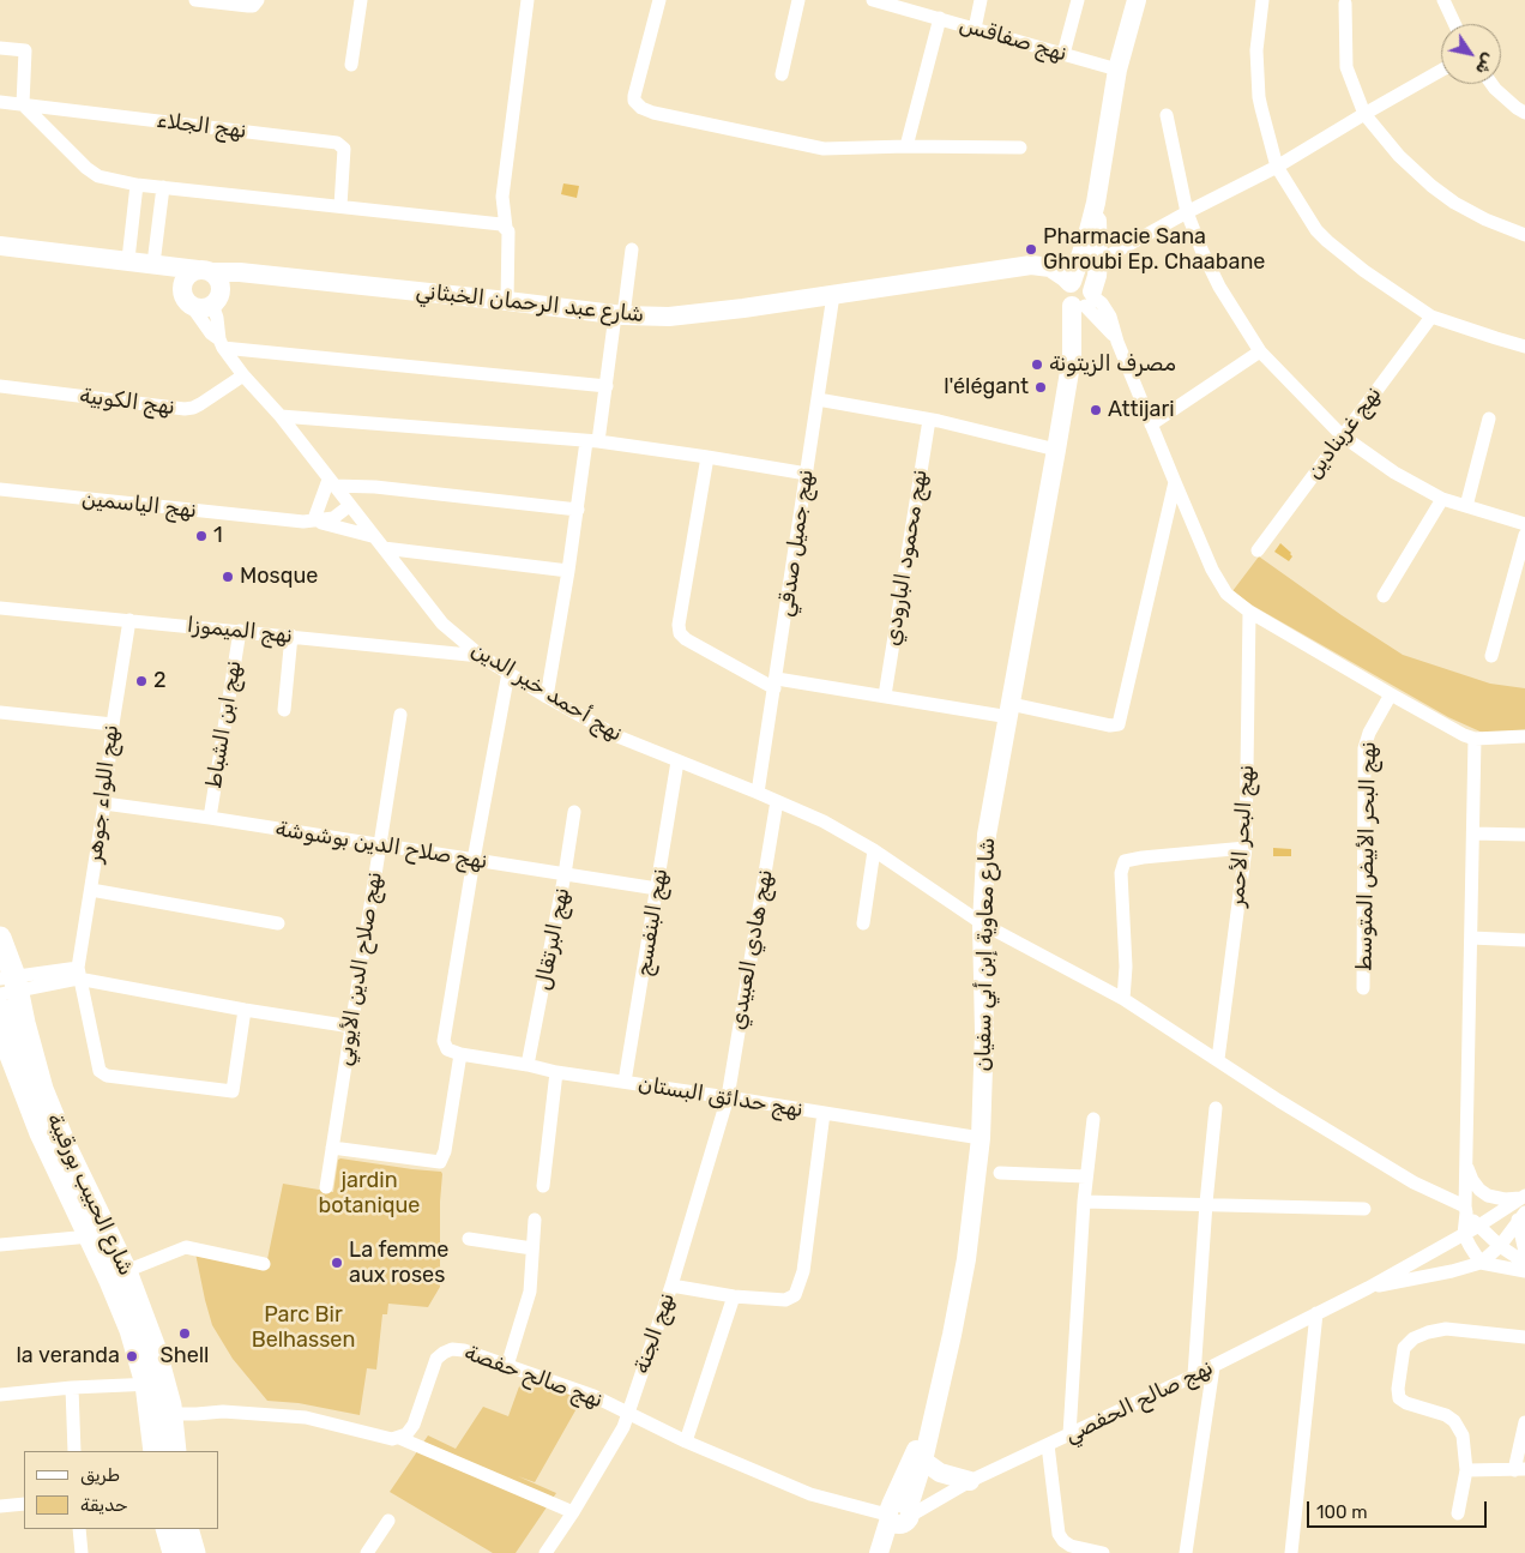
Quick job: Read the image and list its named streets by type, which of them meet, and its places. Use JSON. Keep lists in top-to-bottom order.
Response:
{
  "streets": {
    "main road": ["شارع عبد الرحمان الخبثاني", "شارع معاوية إبن أبي سفيان", "شارع الحبيب بورقيبة"],
    "street": [
      "نهج صفاقس",
      "نهج الجلاء",
      "نهج الكوبية",
      "نهج غرينادين",
      "نهج الياسمين",
      "نهج جميل صدقي",
      "نهج محمود البارودي",
      "نهج الميموزا",
      "نهج أحمد خير الدين",
      "نهج ابن الشباط",
      "نهج اللواء جوهر",
      "نهج البحر الأحمر",
      "نهج صلاح الدين بوشوشة",
      "نهج البحر الأبيض المتوسط",
      "نهج البنفسج",
      "نهج البرتقال",
      "نهج هادي العبيدي",
      "نهج صلاح الدين الأيوبي",
      "نهج حدائق البستان",
      "نهج الجنة",
      "نهج صالح حفصة",
      "نهج صالح الحفصي"
    ]
  },
  "crossings": [
    ["نهج صفاقس", "شارع معاوية إبن أبي سفيان"],
    ["شارع عبد الرحمان الخبثاني", "نهج جميل صدقي"],
    ["شارع عبد الرحمان الخبثاني", "نهج أحمد خير الدين"],
    ["نهج الكوبية", "نهج أحمد خير الدين"],
    ["نهج الياسمين", "نهج أحمد خير الدين"],
    ["نهج جميل صدقي", "نهج أحمد خير الدين"],
    ["نهج الميموزا", "نهج أحمد خير الدين"],
    ["نهج الميموزا", "نهج ابن الشباط"],
    ["نهج الميموزا", "نهج اللواء جوهر"],
    ["نهج أحمد خير الدين", "نهج البحر الأحمر"],
    ["نهج أحمد خير الدين", "نهج البنفسج"],
    ["نهج أحمد خير الدين", "نهج هادي العبيدي"],
    ["نهج أحمد خير الدين", "شارع معاوية إبن أبي سفيان"],
    ["نهج ابن الشباط", "نهج صلاح الدين بوشوشة"],
    ["نهج اللواء جوهر", "نهج صلاح الدين بوشوشة"],
    ["نهج صلاح الدين بوشوشة", "نهج البنفسج"],
    ["نهج صلاح الدين بوشوشة", "نهج البرتقال"],
    ["نهج صلاح الدين بوشوشة", "نهج صلاح الدين الأيوبي"],
    ["نهج البنفسج", "نهج حدائق البستان"],
    ["نهج البرتقال", "نهج حدائق البستان"],
    ["نهج هادي العبيدي", "نهج حدائق البستان"],
    ["نهج هادي العبيدي", "نهج الجنة"],
    ["شارع معاوية إبن أبي سفيان", "نهج حدائق البستان"],
    ["شارع معاوية إبن أبي سفيان", "نهج صالح حفصة"],
    ["شارع معاوية إبن أبي سفيان", "نهج صالح الحفصي"],
    ["نهج حدائق البستان", "نهج الجنة"],
    ["نهج الجنة", "نهج صالح حفصة"],
    ["نهج صالح حفصة", "نهج صالح الحفصي"]
  ],
  "parks": ["jardin botanique", "Parc Bir Belhassen"],
  "places": [
    "Pharmacie Sana Ghroubi Ep. Chaabane",
    "مصرف الزيتونة",
    "l'élégant",
    "Attijari",
    "1",
    "Mosque",
    "2",
    "La femme aux roses",
    "Shell",
    "la veranda"
  ],
  "legend": ["طريق", "حديقة"],
  "scale_bar": "100 m",
  "north": "bottom right"
}
